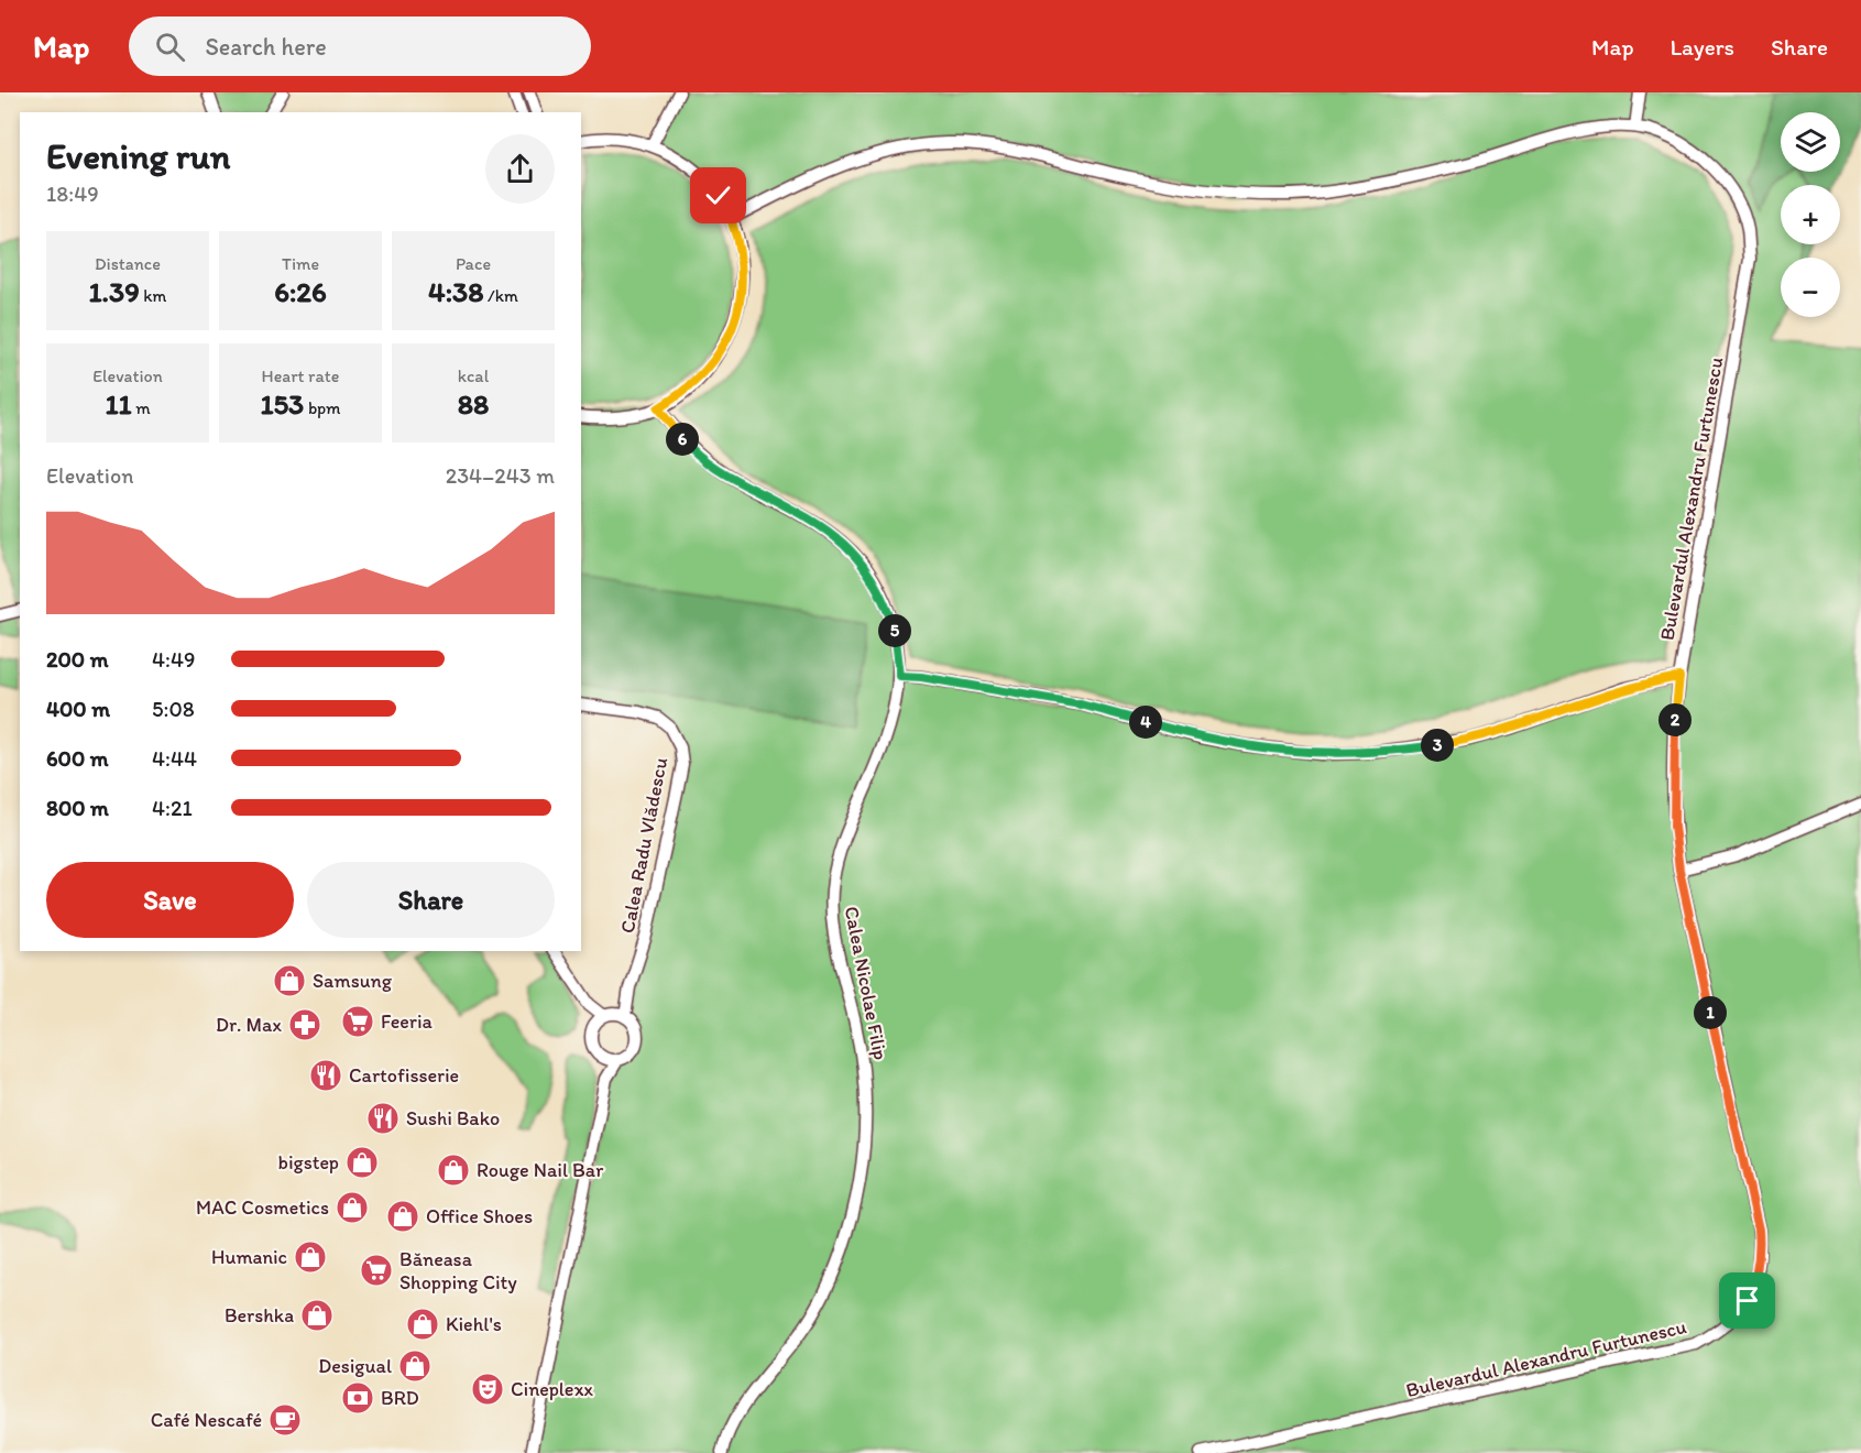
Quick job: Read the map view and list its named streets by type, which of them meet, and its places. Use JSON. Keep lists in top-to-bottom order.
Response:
{
  "streets": {
    "street": ["Bulevardul Alexandru Furtunescu", "Calea Radu Vlădescu", "Calea Nicolae Filip"]
  },
  "places": {
    "shop": [
      "Samsung",
      "bigstep",
      "Rouge Nail Bar",
      "MAC Cosmetics",
      "Office Shoes",
      "Humanic",
      "Bershka",
      "Kiehl's",
      "Desigual"
    ],
    "supermarket": ["Feeria", "Băneasa Shopping City"],
    "pharmacy": ["Dr. Max"],
    "restaurant": ["Cartofisserie", "Sushi Bako"],
    "theatre": ["Cineplexx"],
    "bank": ["BRD"],
    "cafe": ["Café Nescafé"]
  },
  "page": {
    "header": "Map",
    "search": "Search here",
    "nav": ["Map", "Layers", "Share"],
    "map_buttons": ["+", "−"],
    "heading": ["Evening run", "18:49"],
    "stats": [
      ["Distance", "1.39 km"],
      ["Time", "6:26"],
      ["Pace", "4:38 /km"],
      ["Elevation", "11 m"],
      ["Heart rate", "153 bpm"],
      ["kcal", "88"]
    ],
    "pins": [
      "6",
      "5",
      "2",
      "4",
      "3",
      "1"
    ],
    "chart": ["Elevation", "234–243 m"],
    "list": [
      {
        "name": "200 m",
        "note": "4:49"
      },
      {
        "name": "400 m",
        "note": "5:08"
      },
      {
        "name": "600 m",
        "note": "4:44"
      },
      {
        "name": "800 m",
        "note": "4:21"
      }
    ],
    "buttons": ["Save", "Share"]
  }
}
